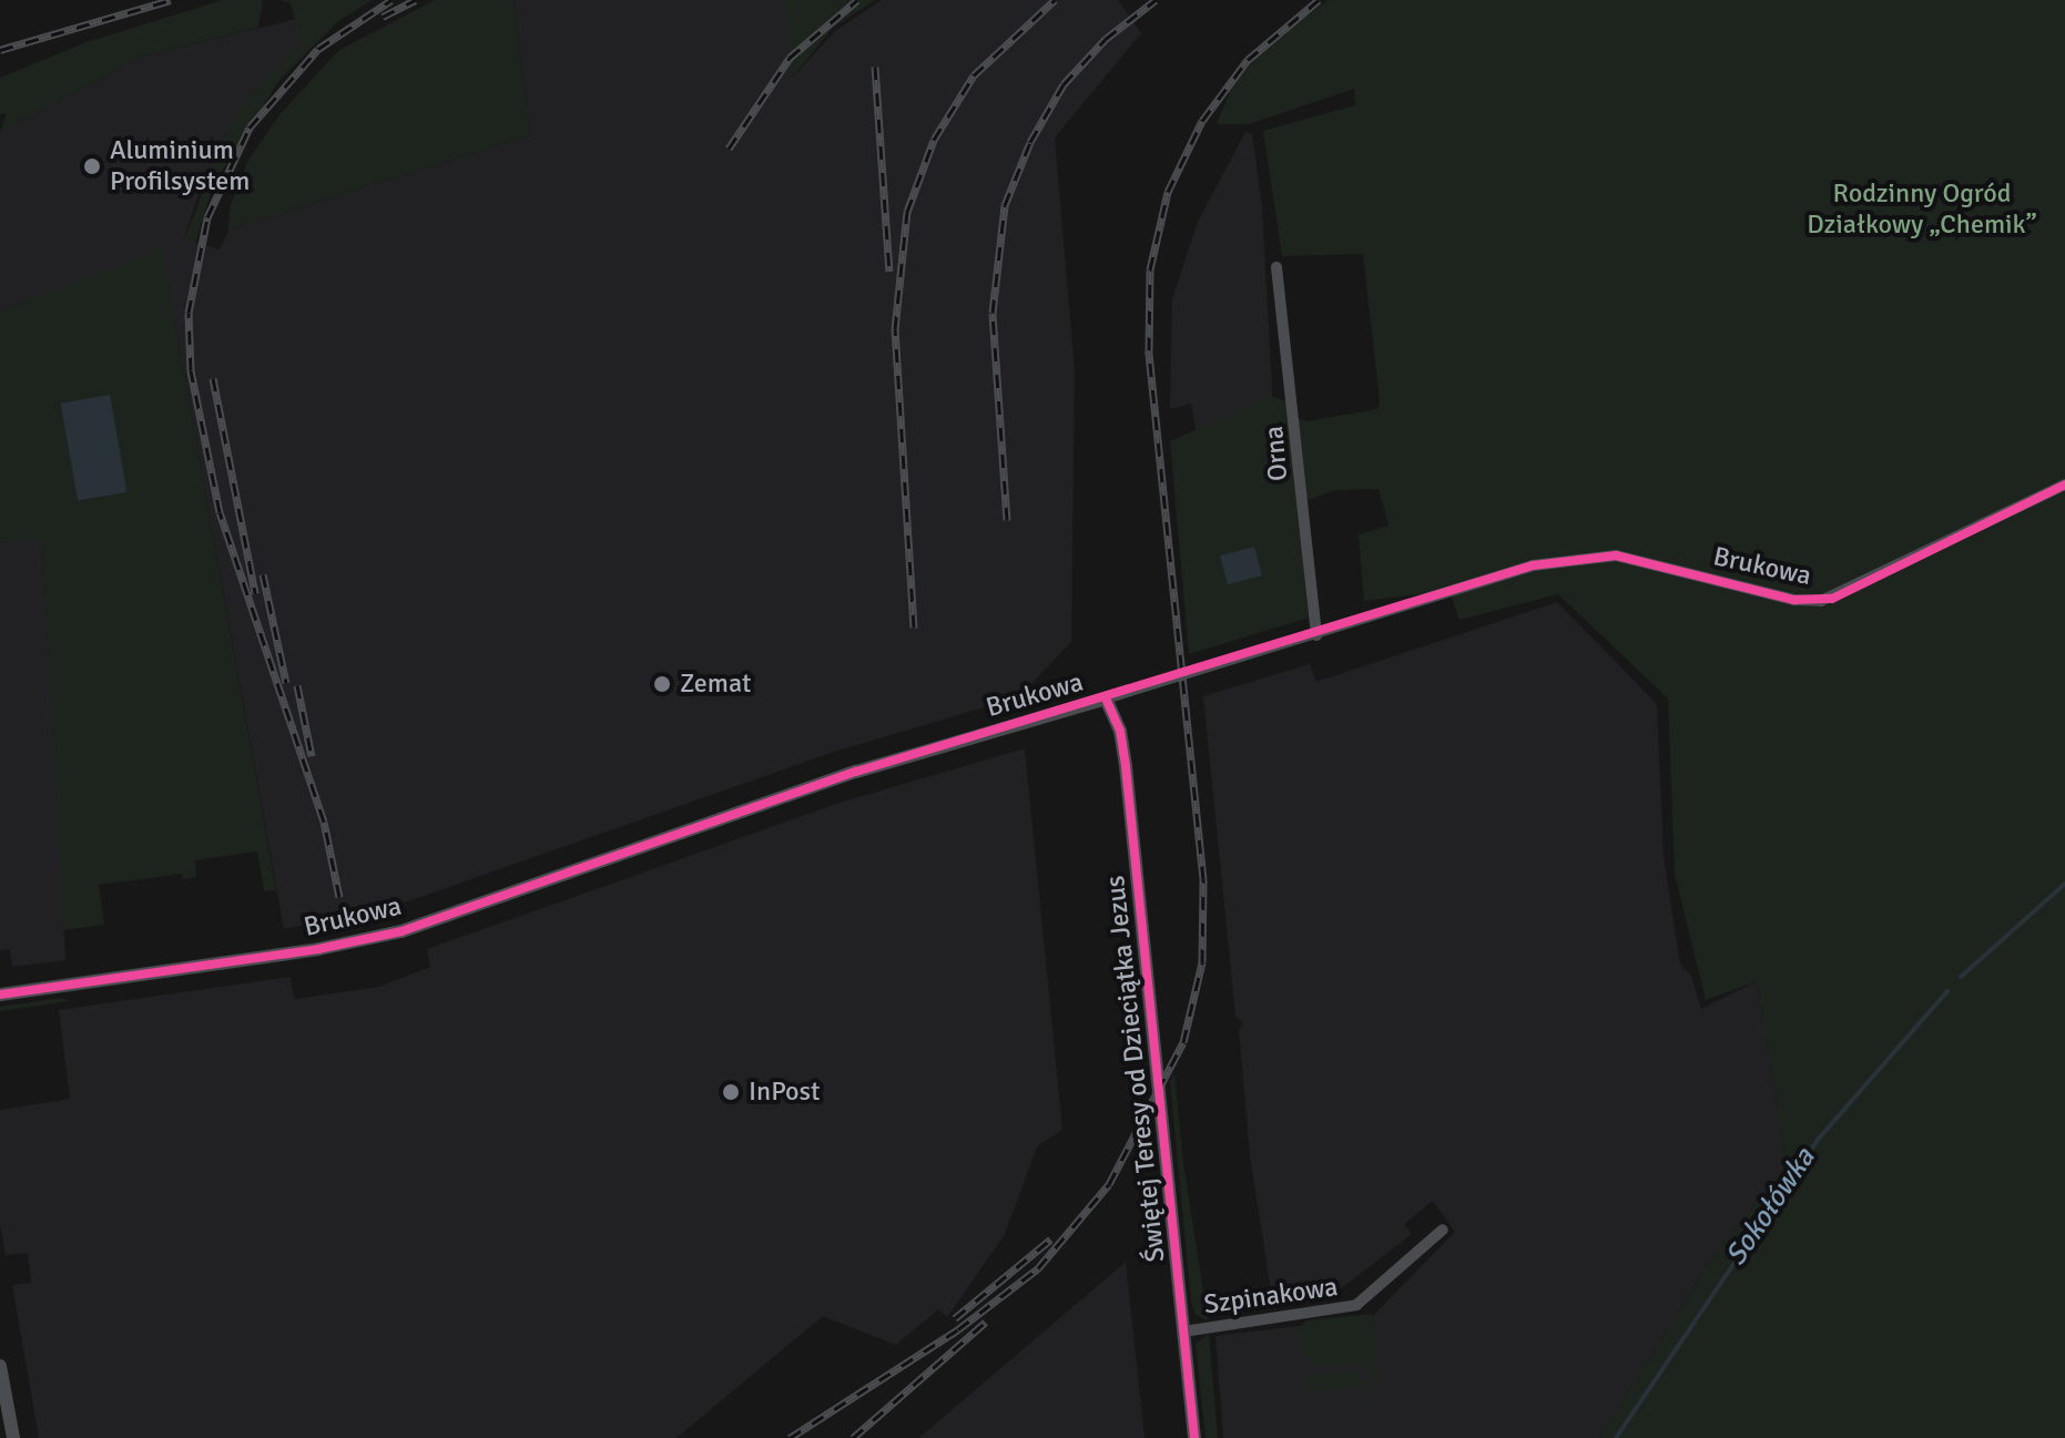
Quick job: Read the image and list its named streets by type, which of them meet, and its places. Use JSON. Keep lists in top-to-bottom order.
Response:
{
  "streets": {
    "street": [
      "Orna",
      "Brukowa",
      "Świętej Teresy od Dzieciątka Jezus",
      "Szpinakowa"
    ]
  },
  "crossings": [
    ["Orna", "Brukowa"],
    ["Brukowa", "Świętej Teresy od Dzieciątka Jezus"],
    ["Świętej Teresy od Dzieciątka Jezus", "Szpinakowa"]
  ],
  "water": ["Sokołówka"],
  "parks": ["Rodzinny Ogród Działkowy „Chemik”"],
  "places": ["Aluminium Profilsystem", "Zemat", "InPost"]
}
